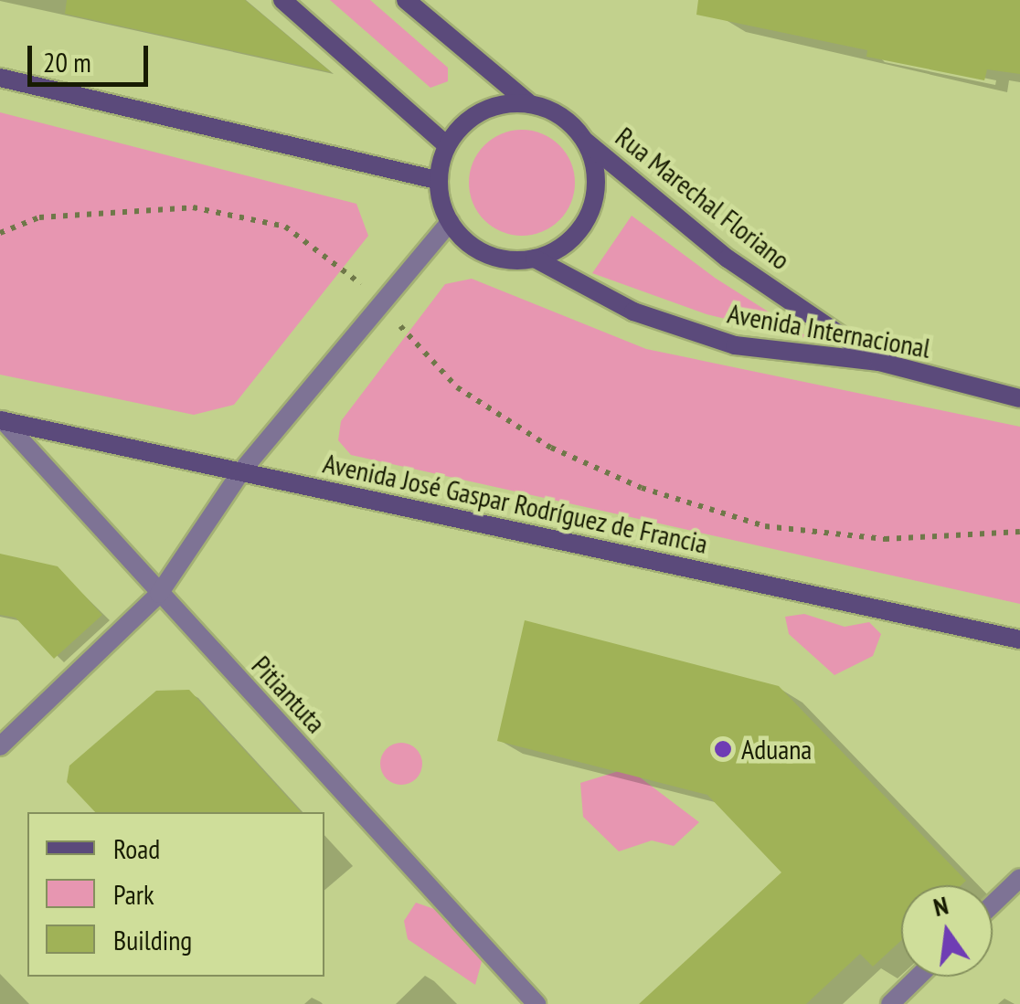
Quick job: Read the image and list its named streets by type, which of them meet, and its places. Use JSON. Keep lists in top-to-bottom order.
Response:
{
  "streets": {
    "main road": ["Rua Marechal Floriano", "Avenida Internacional", "Avenida José Gaspar Rodríguez de Francia"],
    "street": ["Pitiantuta"]
  },
  "crossings": [
    ["Rua Marechal Floriano", "Avenida Internacional"],
    ["Avenida José Gaspar Rodríguez de Francia", "Pitiantuta"]
  ],
  "places": ["Aduana"],
  "legend": ["Road", "Park", "Building"],
  "scale_bar": "20 m",
  "north": "top"
}
